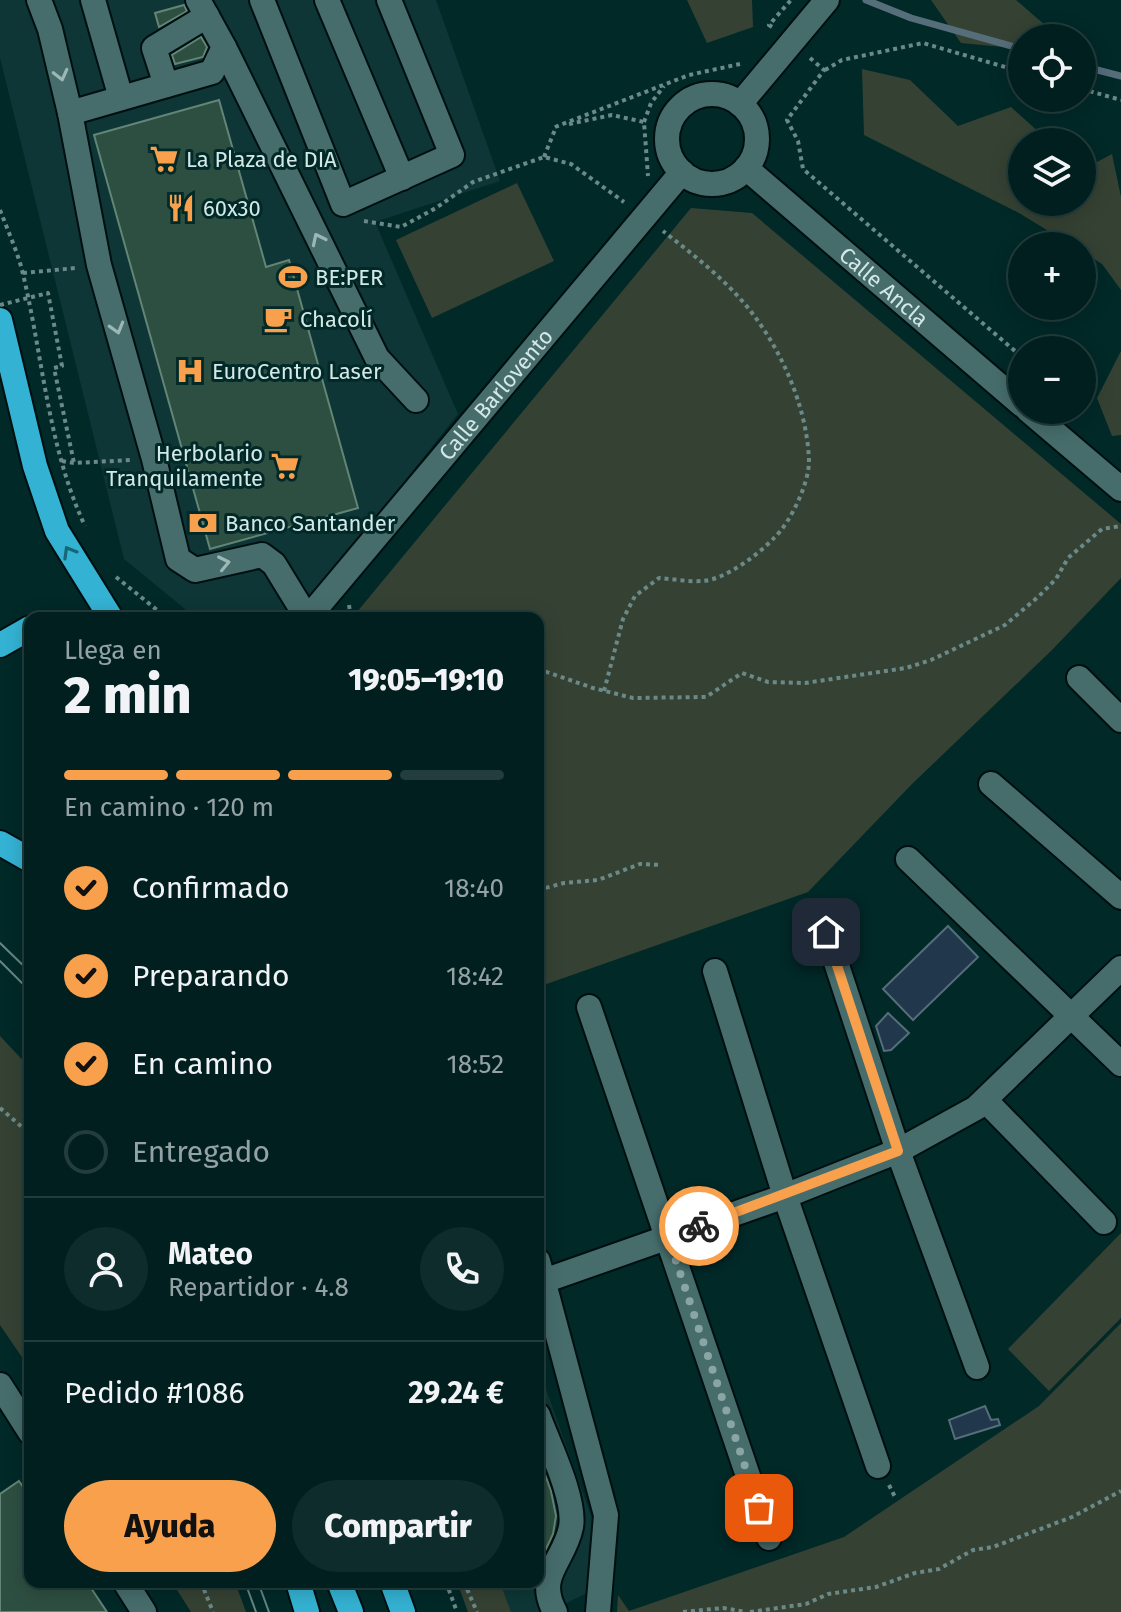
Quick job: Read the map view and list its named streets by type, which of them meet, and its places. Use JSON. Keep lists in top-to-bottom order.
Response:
{
  "streets": {
    "street": ["Calle Ancla", "Calle Barlovento"]
  },
  "crossings": [
    ["Calle Ancla", "Calle Barlovento"]
  ],
  "places": {
    "supermarket": ["La Plaza de DIA", "Herbolario Tranquilamente"],
    "restaurant": ["60x30"],
    "sports": ["BE:PER"],
    "cafe": ["Chacolí"],
    "hospital": ["EuroCentro Laser"],
    "bank": ["Banco Santander"]
  },
  "page": {
    "map_buttons": ["+", "−"],
    "heading": ["2 min", "Llega en", "19:05–19:10"],
    "panel": [
      "Mateo",
      "Repartidor · 4.8",
      "Pedido #1086",
      "29.24 €"
    ],
    "bar": "En camino · 120 m",
    "list": [
      ["Confirmado", "18:40"],
      ["Preparando", "18:42"],
      ["En camino", "18:52"],
      "Entregado"
    ],
    "buttons": ["Ayuda", "Compartir"]
  }
}
